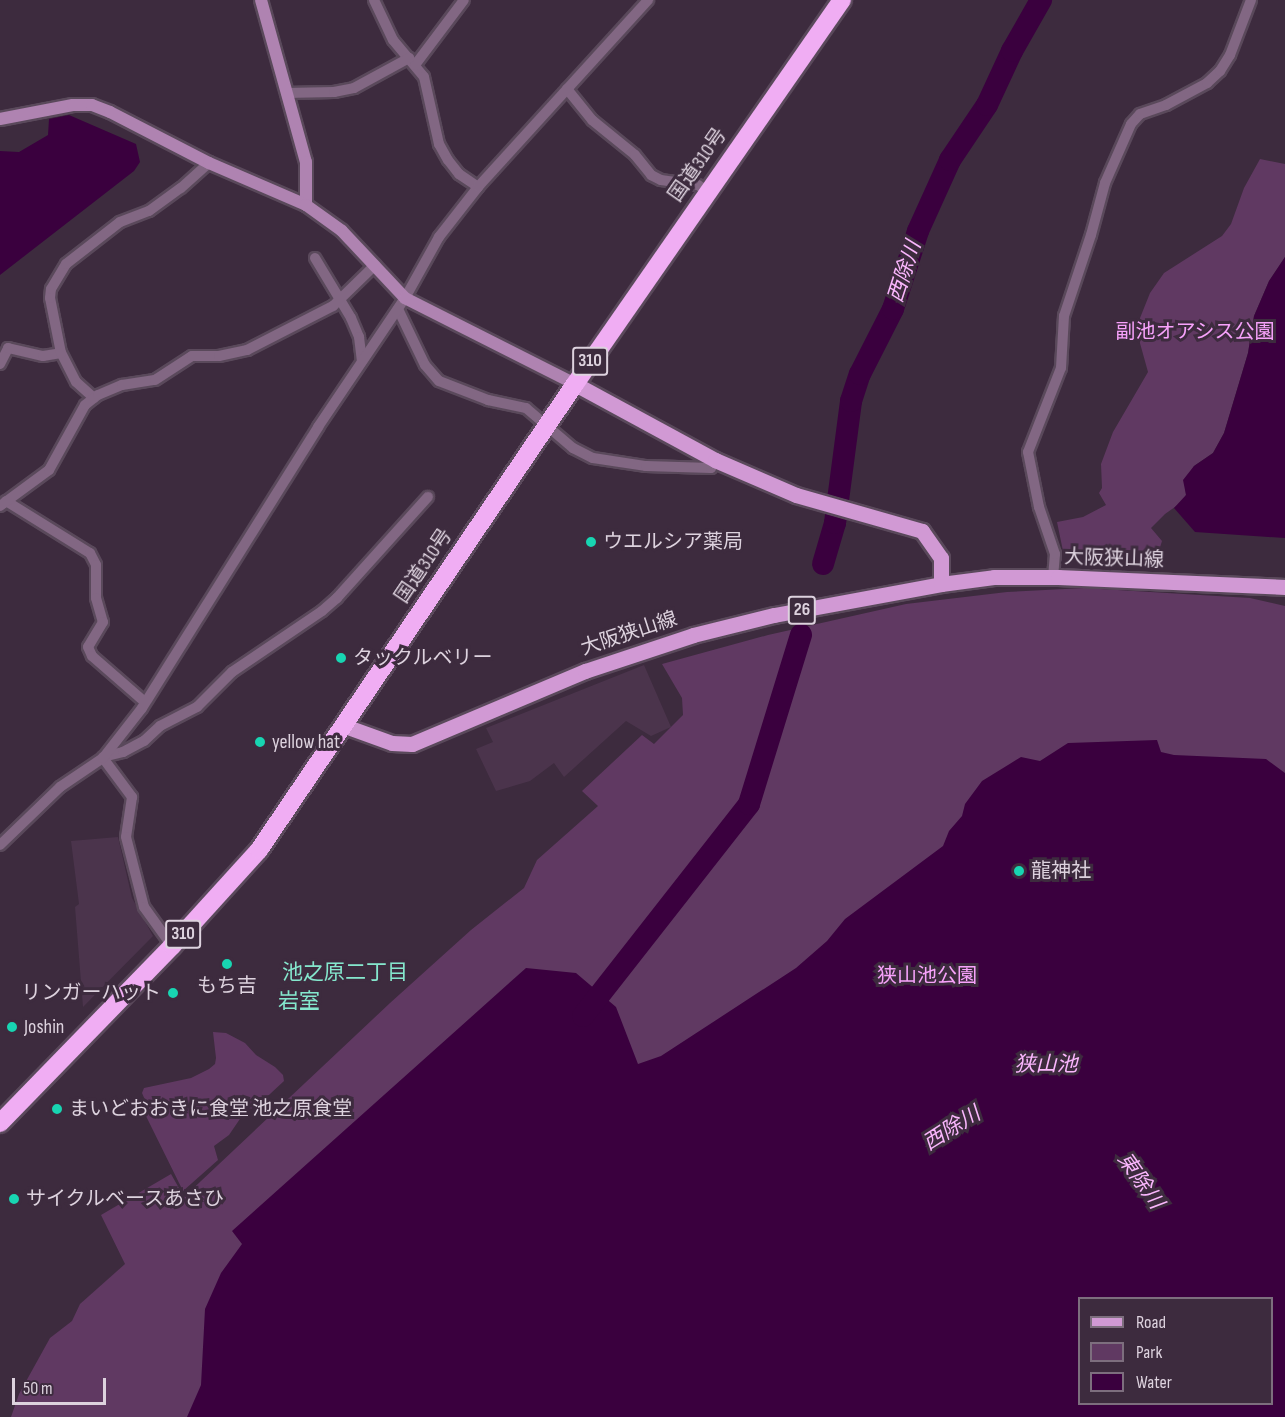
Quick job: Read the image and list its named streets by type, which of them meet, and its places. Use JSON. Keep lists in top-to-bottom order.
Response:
{
  "streets": {
    "highway": ["国道310号", "310"],
    "main road": ["大阪狭山線", "26"]
  },
  "crossings": [
    ["国道310号", "大阪狭山線"]
  ],
  "districts": ["池之原二丁目", "岩室"],
  "water": ["西除川", "狭山池", "東除川"],
  "parks": ["副池オアシス公園", "狭山池公園"],
  "places": [
    "ウエルシア薬局",
    "タックルベリー",
    "yellow hat",
    "龍神社",
    "もち吉",
    "リンガーハット",
    "Joshin",
    "まいどおおきに食堂 池之原食堂",
    "サイクルベースあさひ"
  ],
  "legend": ["Road", "Park", "Water"],
  "scale_bar": "50 m"
}
